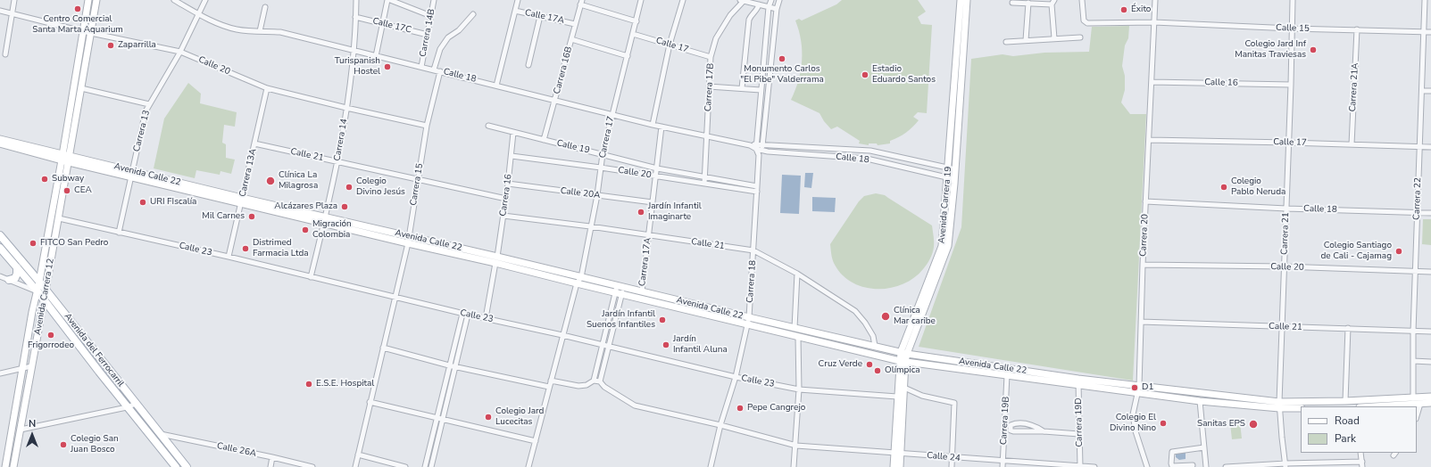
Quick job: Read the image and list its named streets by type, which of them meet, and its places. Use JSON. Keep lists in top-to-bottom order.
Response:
{
  "streets": {
    "main road": ["Avenida del Ferrocarril"],
    "street": [
      "Calle 17A",
      "Calle 17C",
      "Calle 15",
      "Carrera 14B",
      "Calle 17",
      "Calle 20",
      "Carrera 16B",
      "Calle 18",
      "Calle 16",
      "Carrera 17B",
      "Carrera 21A",
      "Carrera 13",
      "Carrera 17",
      "Carrera 14",
      "Calle 19",
      "Calle 21",
      "Carrera 13A",
      "Avenida Calle 22",
      "Carrera 15",
      "Calle 20A",
      "Carrera 16",
      "Carrera 22",
      "Avenida Carrera 19",
      "Carrera 21",
      "Carrera 20",
      "Calle 23",
      "Carrera 17A",
      "Carrera 18",
      "Avenida Carrera 12",
      "Carrera 19B",
      "Carrera 19D",
      "Calle 26A",
      "Calle 24"
    ]
  },
  "crossings": [
    ["Calle 17A", "Carrera 16B"],
    ["Calle 17C", "Carrera 14B"],
    ["Calle 17C", "Carrera 14"],
    ["Calle 15", "Carrera 21A"],
    ["Calle 15", "Carrera 22"],
    ["Calle 15", "Carrera 21"],
    ["Calle 15", "Carrera 20"],
    ["Carrera 14B", "Calle 18"],
    ["Calle 17", "Carrera 17B"],
    ["Calle 17", "Carrera 21A"],
    ["Calle 17", "Carrera 17"],
    ["Calle 17", "Carrera 22"],
    ["Calle 17", "Carrera 21"],
    ["Calle 17", "Carrera 20"],
    ["Calle 20", "Carrera 17B"],
    ["Calle 20", "Carrera 13"],
    ["Calle 20", "Carrera 17"],
    ["Calle 20", "Carrera 14"],
    ["Calle 20", "Calle 19"],
    ["Calle 20", "Carrera 13A"],
    ["Calle 20", "Carrera 15"],
    ["Calle 20", "Carrera 16"],
    ["Calle 20", "Carrera 22"],
    ["Calle 20", "Carrera 21"],
    ["Calle 20", "Carrera 20"],
    ["Calle 20", "Carrera 17A"],
    ["Calle 20", "Carrera 18"],
    ["Calle 20", "Avenida Carrera 12"],
    ["Carrera 16B", "Calle 18"],
    ["Carrera 16B", "Calle 19"],
    ["Calle 18", "Carrera 17B"],
    ["Calle 18", "Carrera 13"],
    ["Calle 18", "Carrera 17"],
    ["Calle 18", "Carrera 14"],
    ["Calle 18", "Carrera 15"],
    ["Calle 18", "Carrera 22"],
    ["Calle 18", "Avenida Carrera 19"],
    ["Calle 18", "Carrera 21"],
    ["Calle 18", "Carrera 20"],
    ["Calle 18", "Carrera 17A"],
    ["Calle 18", "Carrera 18"],
    ["Calle 16", "Carrera 21"],
    ["Calle 16", "Carrera 20"],
    ["Carrera 13", "Avenida Calle 22"],
    ["Carrera 13", "Calle 23"],
    ["Carrera 17", "Calle 19"],
    ["Carrera 17", "Calle 21"],
    ["Carrera 17", "Avenida Calle 22"],
    ["Carrera 17", "Calle 20A"],
    ["Carrera 14", "Calle 21"],
    ["Carrera 14", "Avenida Calle 22"],
    ["Carrera 14", "Calle 23"],
    ["Calle 19", "Carrera 16"],
    ["Calle 19", "Carrera 17A"],
    ["Calle 21", "Carrera 13A"],
    ["Calle 21", "Avenida Calle 22"],
    ["Calle 21", "Carrera 15"],
    ["Calle 21", "Carrera 16"],
    ["Calle 21", "Carrera 22"],
    ["Calle 21", "Carrera 21"],
    ["Calle 21", "Carrera 20"],
    ["Calle 21", "Carrera 17A"],
    ["Calle 21", "Carrera 18"],
    ["Carrera 13A", "Avenida Calle 22"],
    ["Carrera 13A", "Calle 23"],
    ["Avenida Calle 22", "Carrera 15"],
    ["Avenida Calle 22", "Carrera 16"],
    ["Avenida Calle 22", "Carrera 22"],
    ["Avenida Calle 22", "Avenida Carrera 19"],
    ["Avenida Calle 22", "Carrera 21"],
    ["Avenida Calle 22", "Carrera 20"],
    ["Avenida Calle 22", "Carrera 17A"],
    ["Avenida Calle 22", "Carrera 18"],
    ["Avenida Calle 22", "Avenida Carrera 12"],
    ["Avenida Calle 22", "Carrera 19B"],
    ["Avenida Calle 22", "Carrera 19D"],
    ["Carrera 15", "Calle 23"],
    ["Calle 20A", "Carrera 16"],
    ["Calle 20A", "Carrera 17A"],
    ["Carrera 16", "Calle 23"],
    ["Avenida Carrera 19", "Calle 23"],
    ["Avenida Carrera 19", "Calle 24"],
    ["Calle 23", "Carrera 18"],
    ["Calle 23", "Avenida Carrera 12"],
    ["Carrera 18", "Calle 24"],
    ["Avenida Carrera 12", "Avenida del Ferrocarril"],
    ["Avenida del Ferrocarril", "Calle 26A"],
    ["Carrera 19B", "Calle 24"],
    ["Carrera 19D", "Calle 24"]
  ],
  "places": [
    "Centro Comercial Santa Marta Aquarium",
    "Éxito",
    "Zaparrilla",
    "Colegio Jard Inf Manitas Traviesas",
    "Monumento Carlos \"El Pibe\" Valderrama",
    "Turispanish Hostel",
    "Estadio Eduardo Santos",
    "Subway",
    "Clínica La Milagrosa",
    "Colegio Divino Jesús",
    "Colegio Pablo Neruda",
    "CEA",
    "URI FIscalía",
    "Alcázares Plaza",
    "Jardín Infantil Imaginarte",
    "Mil Carnes",
    "Migración Colombia",
    "FITCO San Pedro",
    "Distrimed Farmacia Ltda",
    "Colegio Santiago de Cali - Cajamag",
    "Clínica Mar caribe",
    "Jardín Infantil Suenos Infantiles",
    "Frigorrodeo",
    "Jardín Infantil Aluna",
    "Cruz Verde",
    "Olímpica",
    "E.S.E. Hospital",
    "D1",
    "Pepe Cangrejo",
    "Colegio Jard Lucecitas",
    "Colegio El Divino Nino",
    "Sanitas EPS",
    "Colegio San Juan Bosco"
  ],
  "legend": ["Road", "Park"],
  "north": "top"
}
